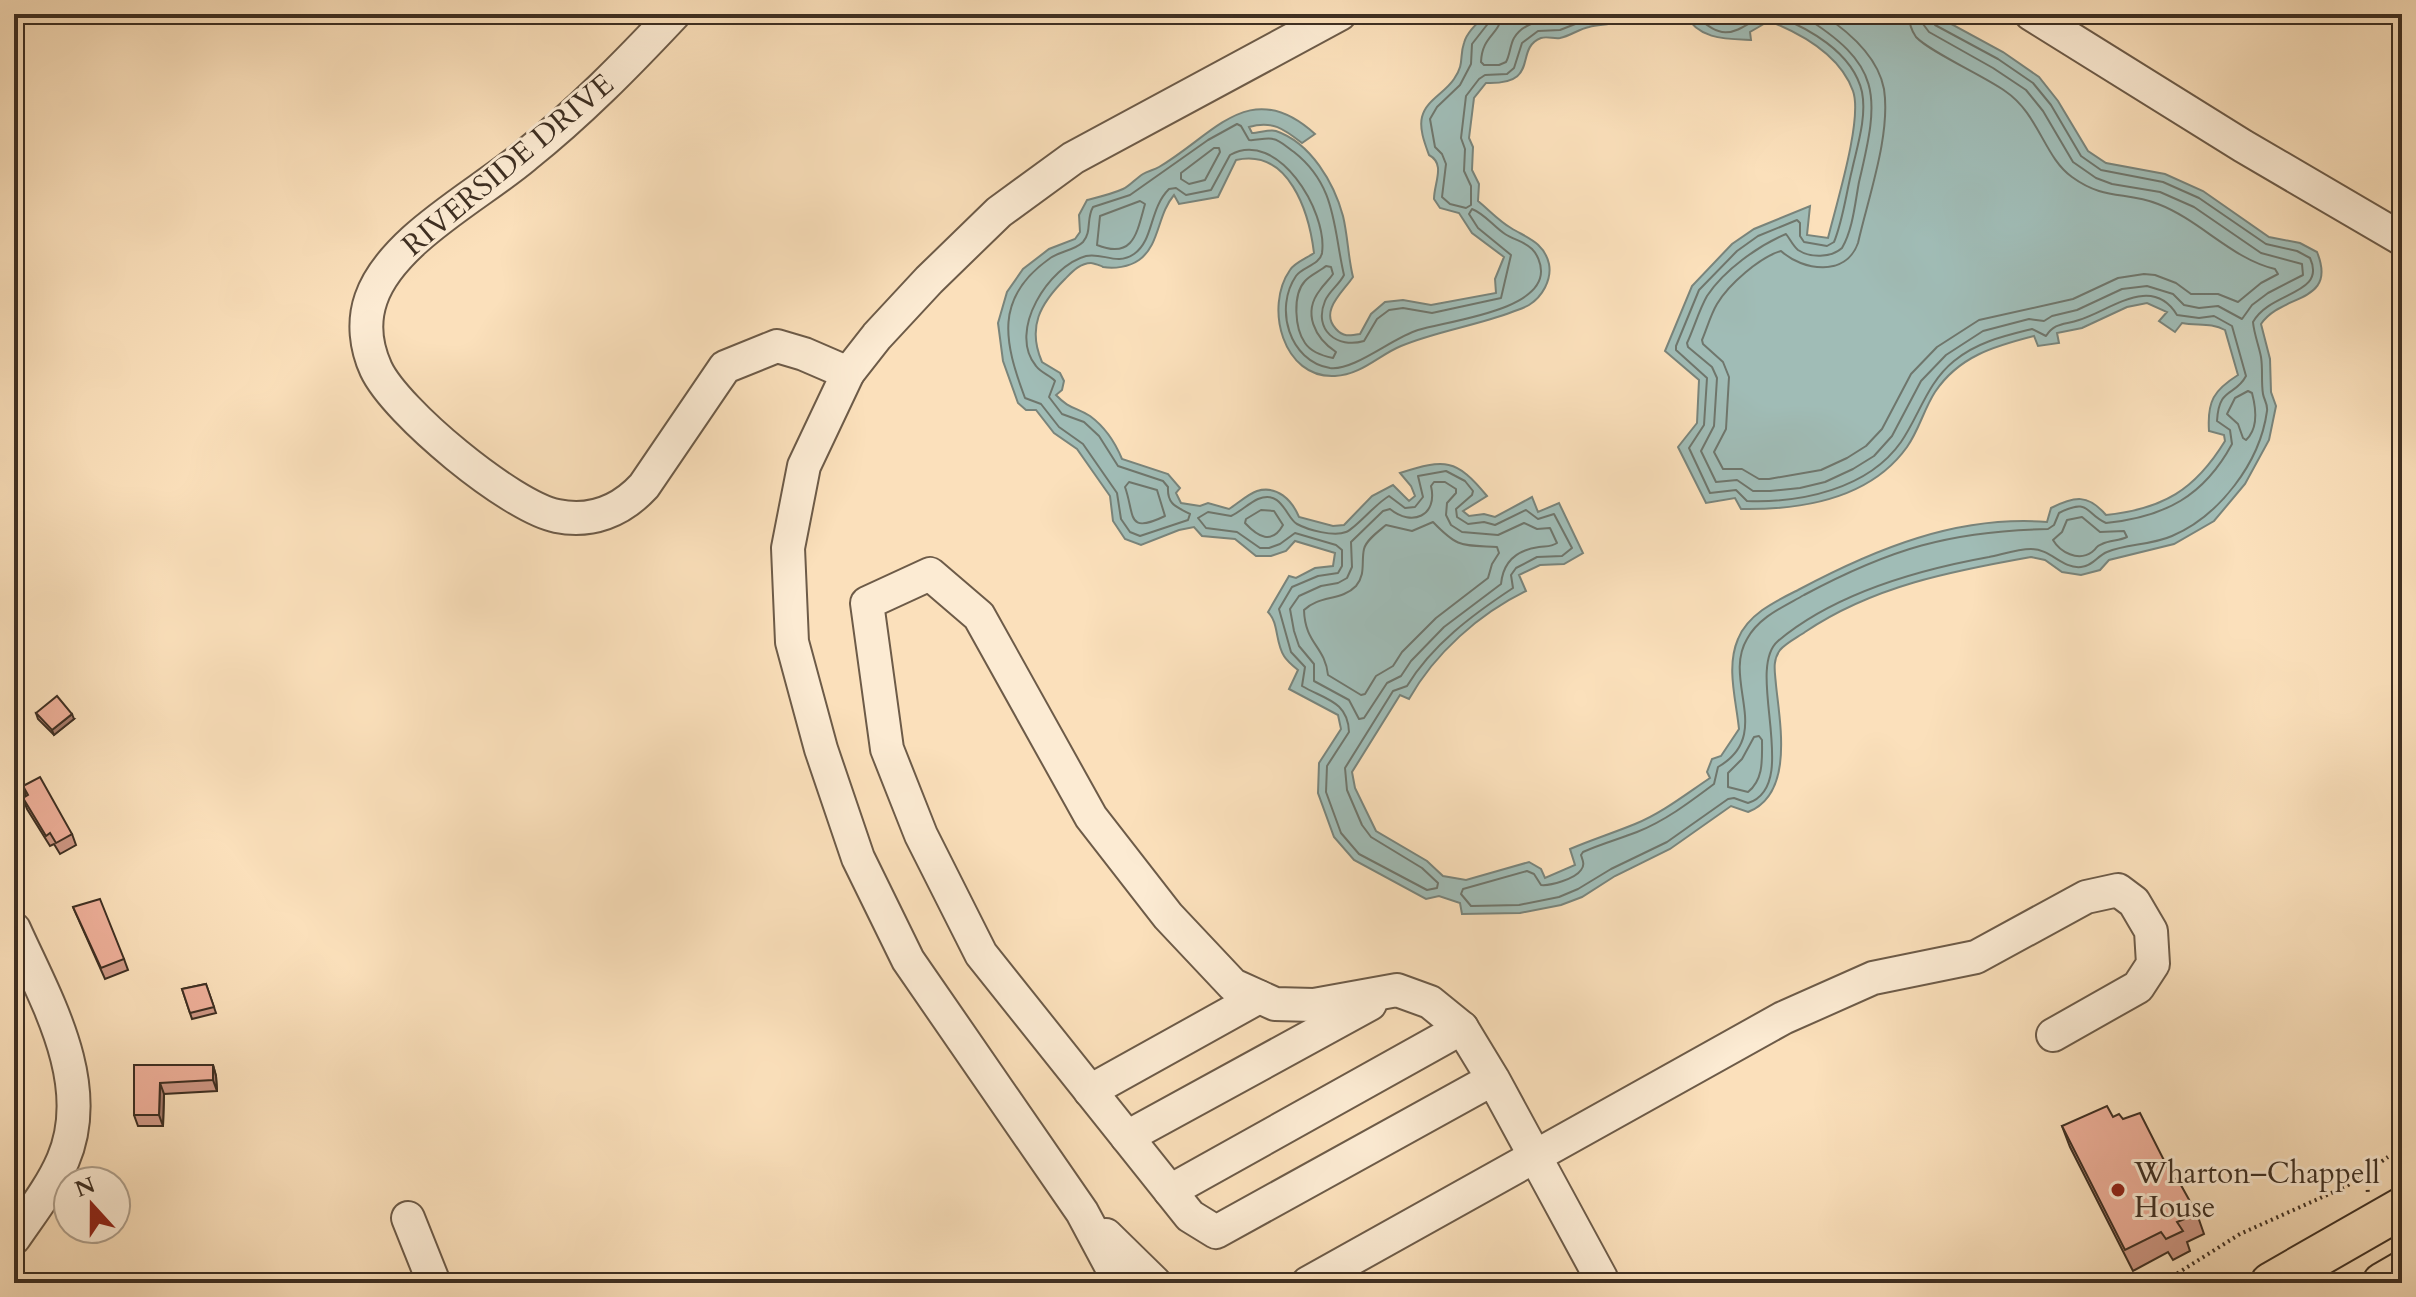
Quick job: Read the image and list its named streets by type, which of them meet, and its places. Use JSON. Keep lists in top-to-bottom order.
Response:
{
  "streets": {
    "street": ["RIVERSIDE DRIVE"]
  },
  "places": ["Wharton–Chappell House"],
  "north": "top"
}
